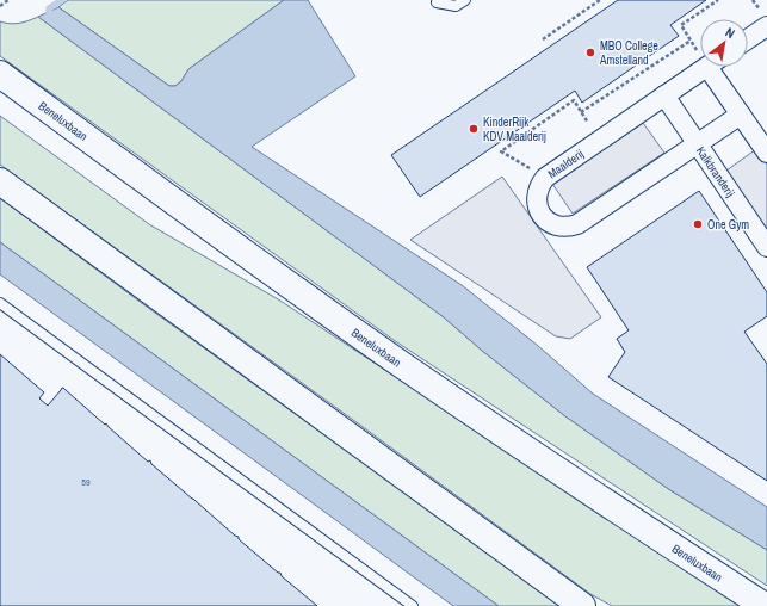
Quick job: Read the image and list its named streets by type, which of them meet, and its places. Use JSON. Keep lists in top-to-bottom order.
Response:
{
  "streets": {
    "main road": ["Beneluxbaan"],
    "street": ["Maalderij", "Kalkbranderij"]
  },
  "crossings": [
    ["Maalderij", "Kalkbranderij"]
  ],
  "places": ["MBO College Amstelland", "KinderRijk KDV Maalderij", "One Gym"],
  "house_numbers": ["59"],
  "north": "top right"
}
